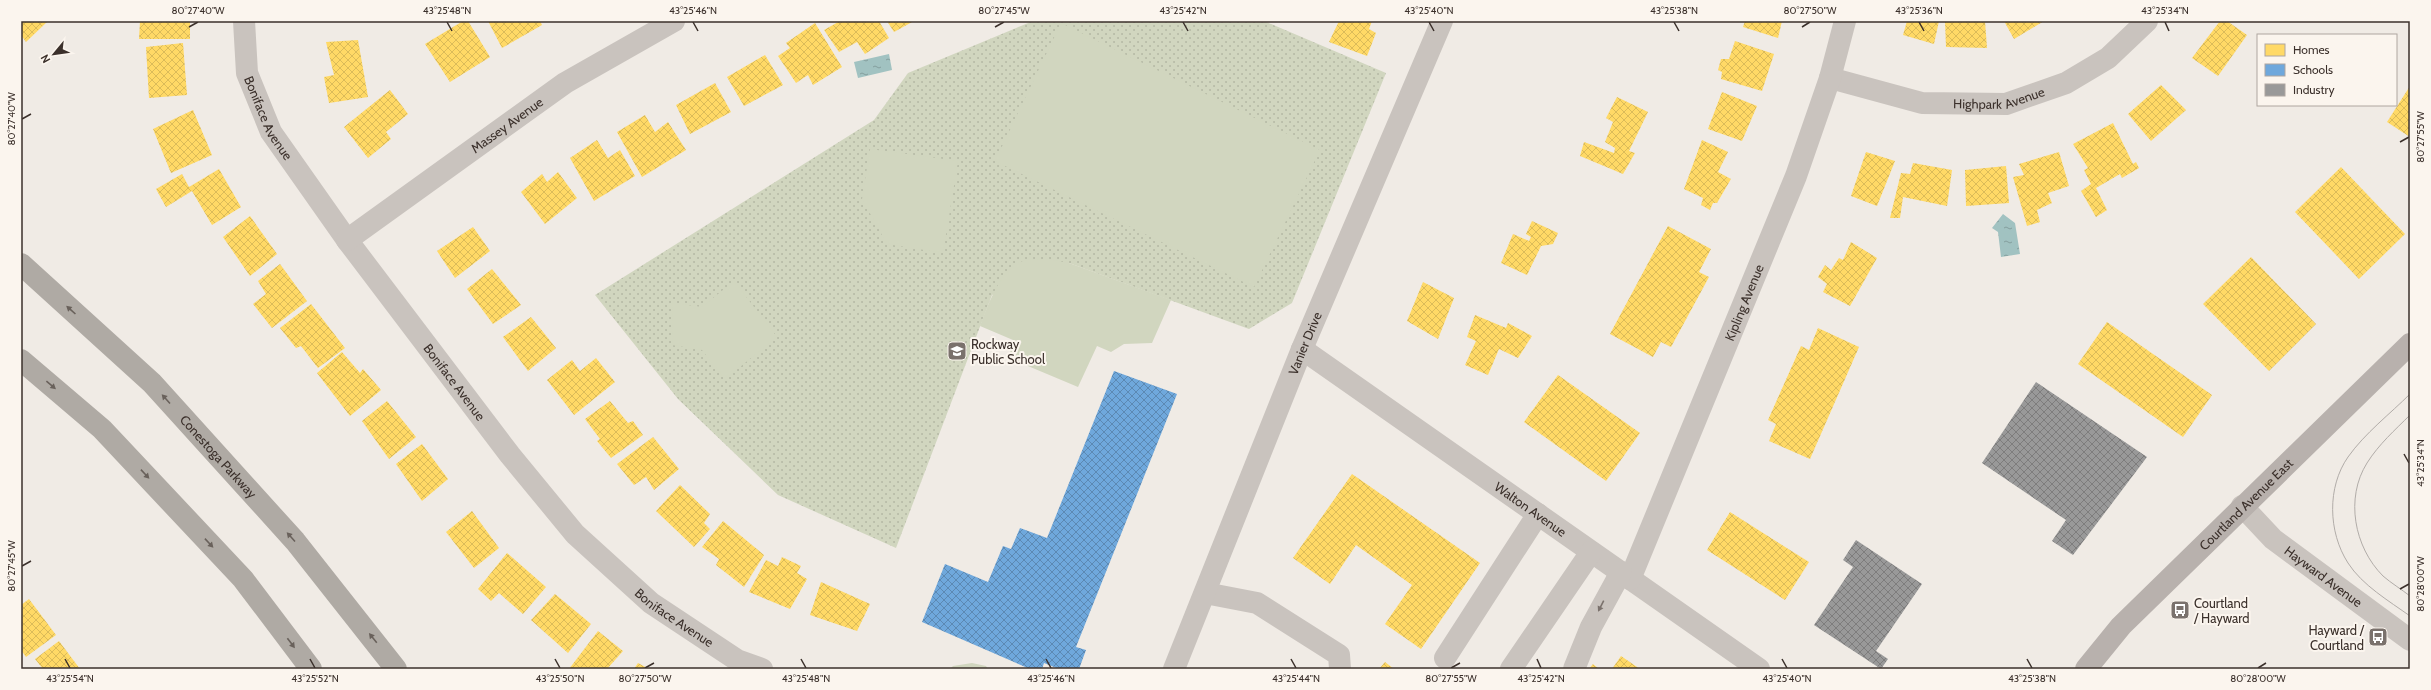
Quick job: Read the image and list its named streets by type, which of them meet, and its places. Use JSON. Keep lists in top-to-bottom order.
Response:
{
  "streets": {
    "highway": ["Conestoga Parkway"],
    "main road": ["Courtland Avenue East"],
    "street": [
      "Highpark Avenue",
      "Boniface Avenue",
      "Massey Avenue",
      "Kipling Avenue",
      "Vanier Drive",
      "Walton Avenue",
      "Hayward Avenue"
    ]
  },
  "crossings": [
    ["Highpark Avenue", "Kipling Avenue"],
    ["Boniface Avenue", "Massey Avenue"],
    ["Kipling Avenue", "Walton Avenue"],
    ["Vanier Drive", "Walton Avenue"],
    ["Courtland Avenue East", "Hayward Avenue"]
  ],
  "places": {
    "school or university": ["Rockway Public School"],
    "bus stop": ["Courtland / Hayward", "Hayward / Courtland"]
  },
  "legend": ["Homes", "Schools", "Industry"],
  "north": "bottom left",
  "coordinates": [
    "80°27'40\"W",
    "43°25'48\"N",
    "43°25'46\"N",
    "80°27'45\"W",
    "43°25'42\"N",
    "43°25'40\"N",
    "43°25'38\"N",
    "80°27'50\"W",
    "43°25'36\"N",
    "43°25'34\"N",
    "80°27'55\"W",
    "80°28'00\"W",
    "43°25'54\"N",
    "43°25'52\"N",
    "43°25'50\"N",
    "43°25'44\"N"
  ]
}
